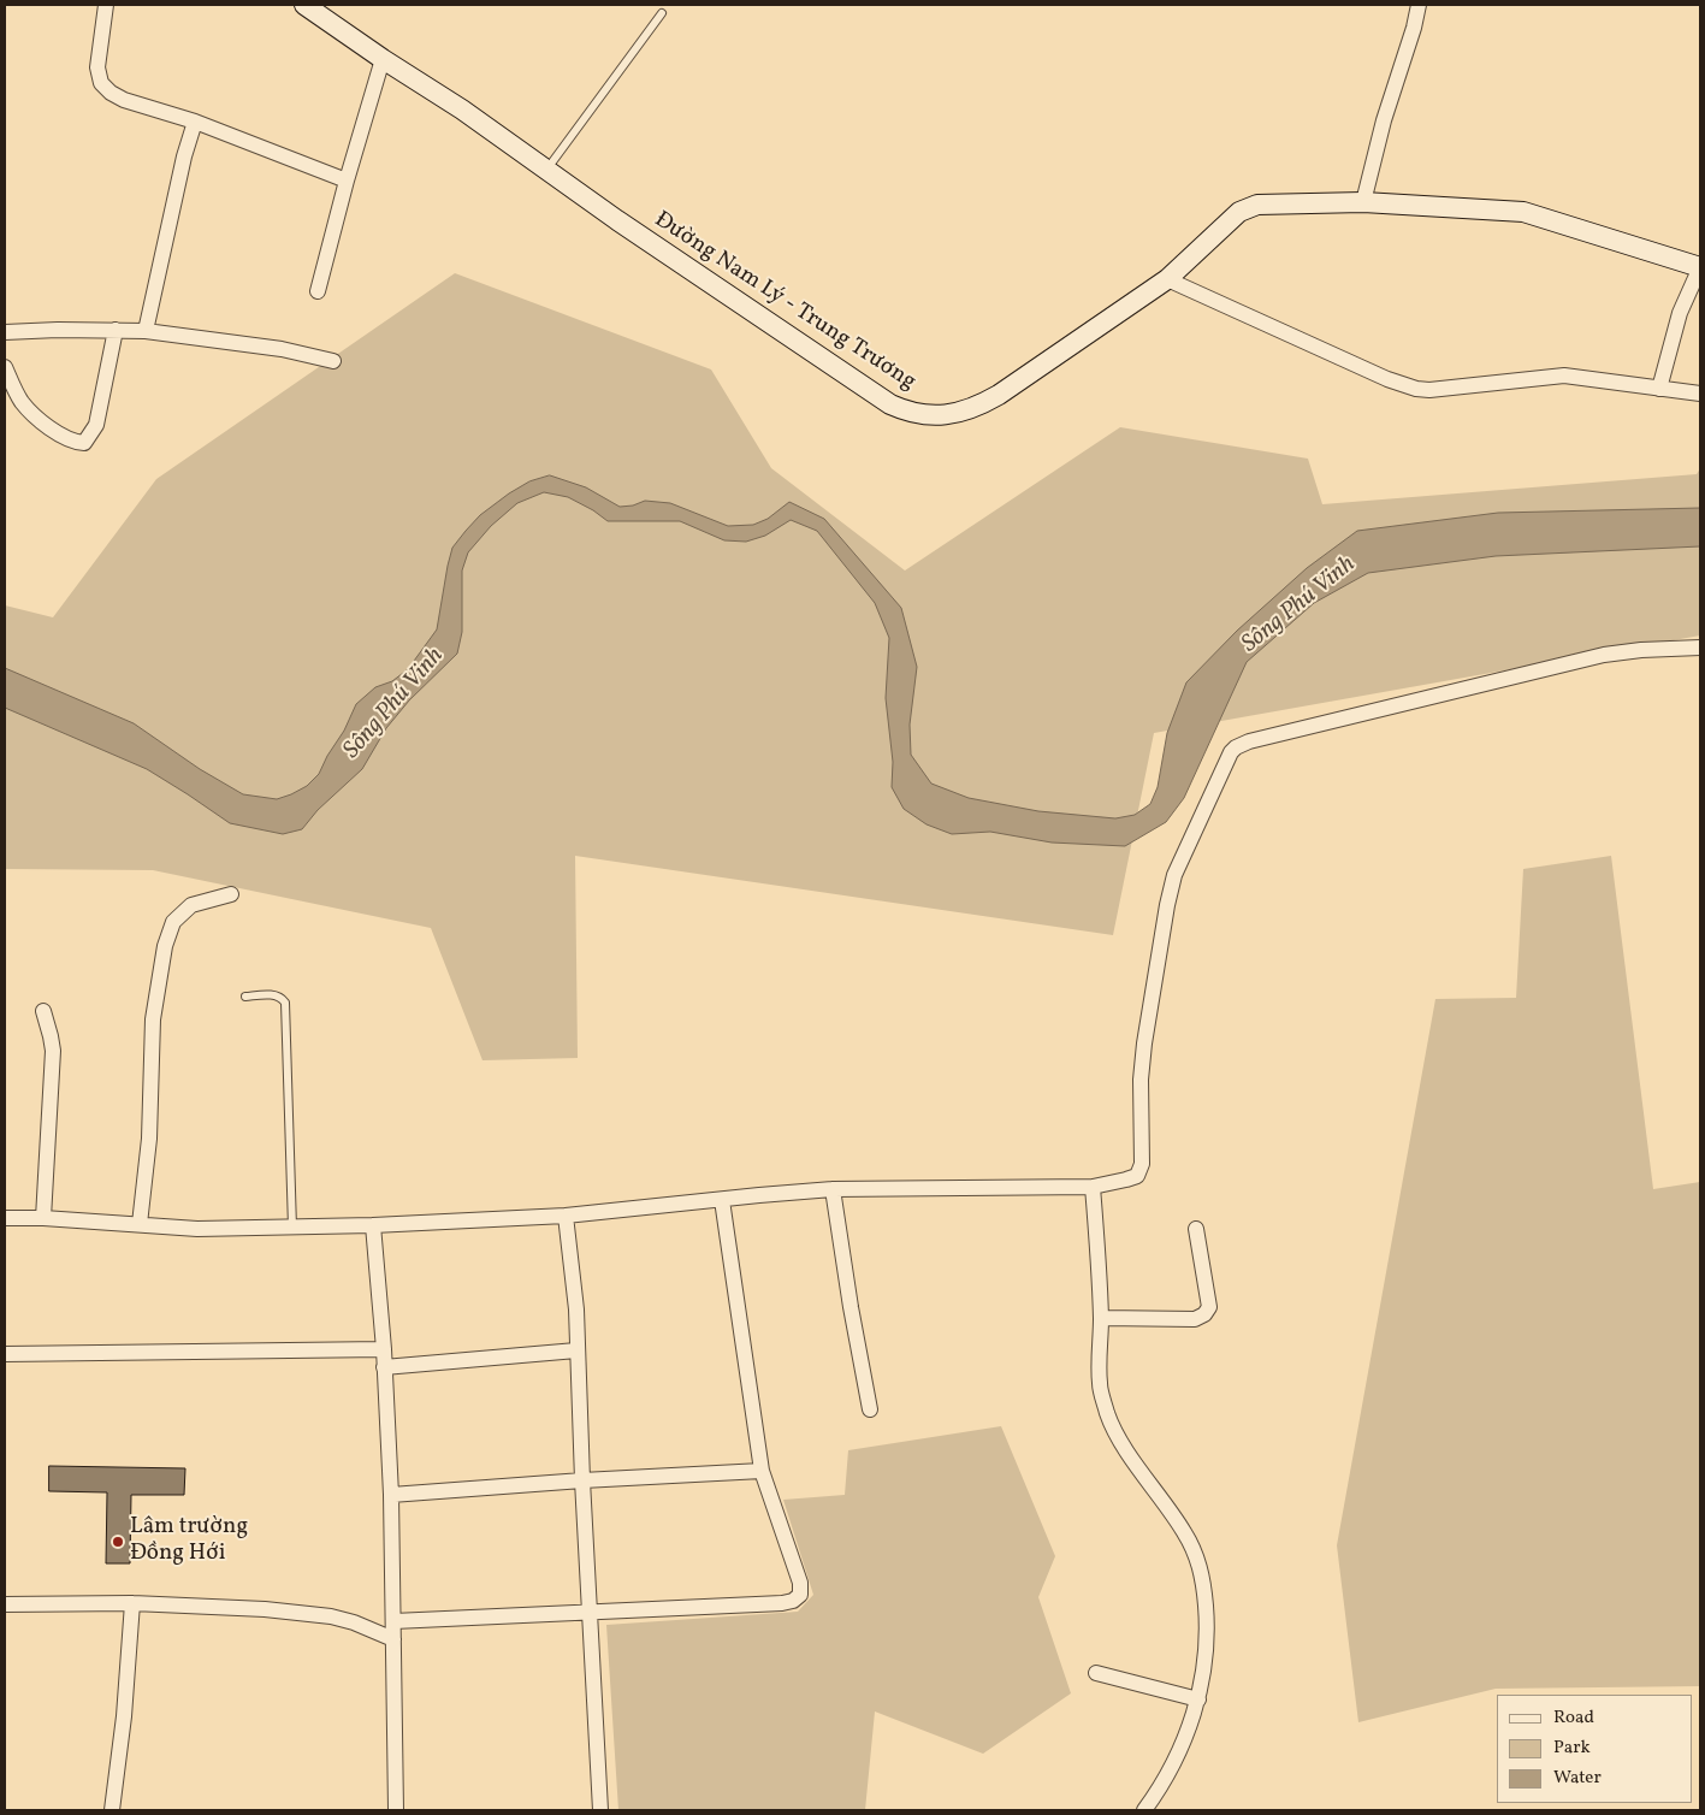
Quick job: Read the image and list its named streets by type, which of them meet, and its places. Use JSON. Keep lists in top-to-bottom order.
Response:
{
  "streets": {
    "main road": ["Đường Nam Lý - Trung Trương"]
  },
  "water": ["Sông Phú Vinh"],
  "places": ["Lâm trường Đồng Hới"],
  "legend": ["Road", "Park", "Water"]
}
